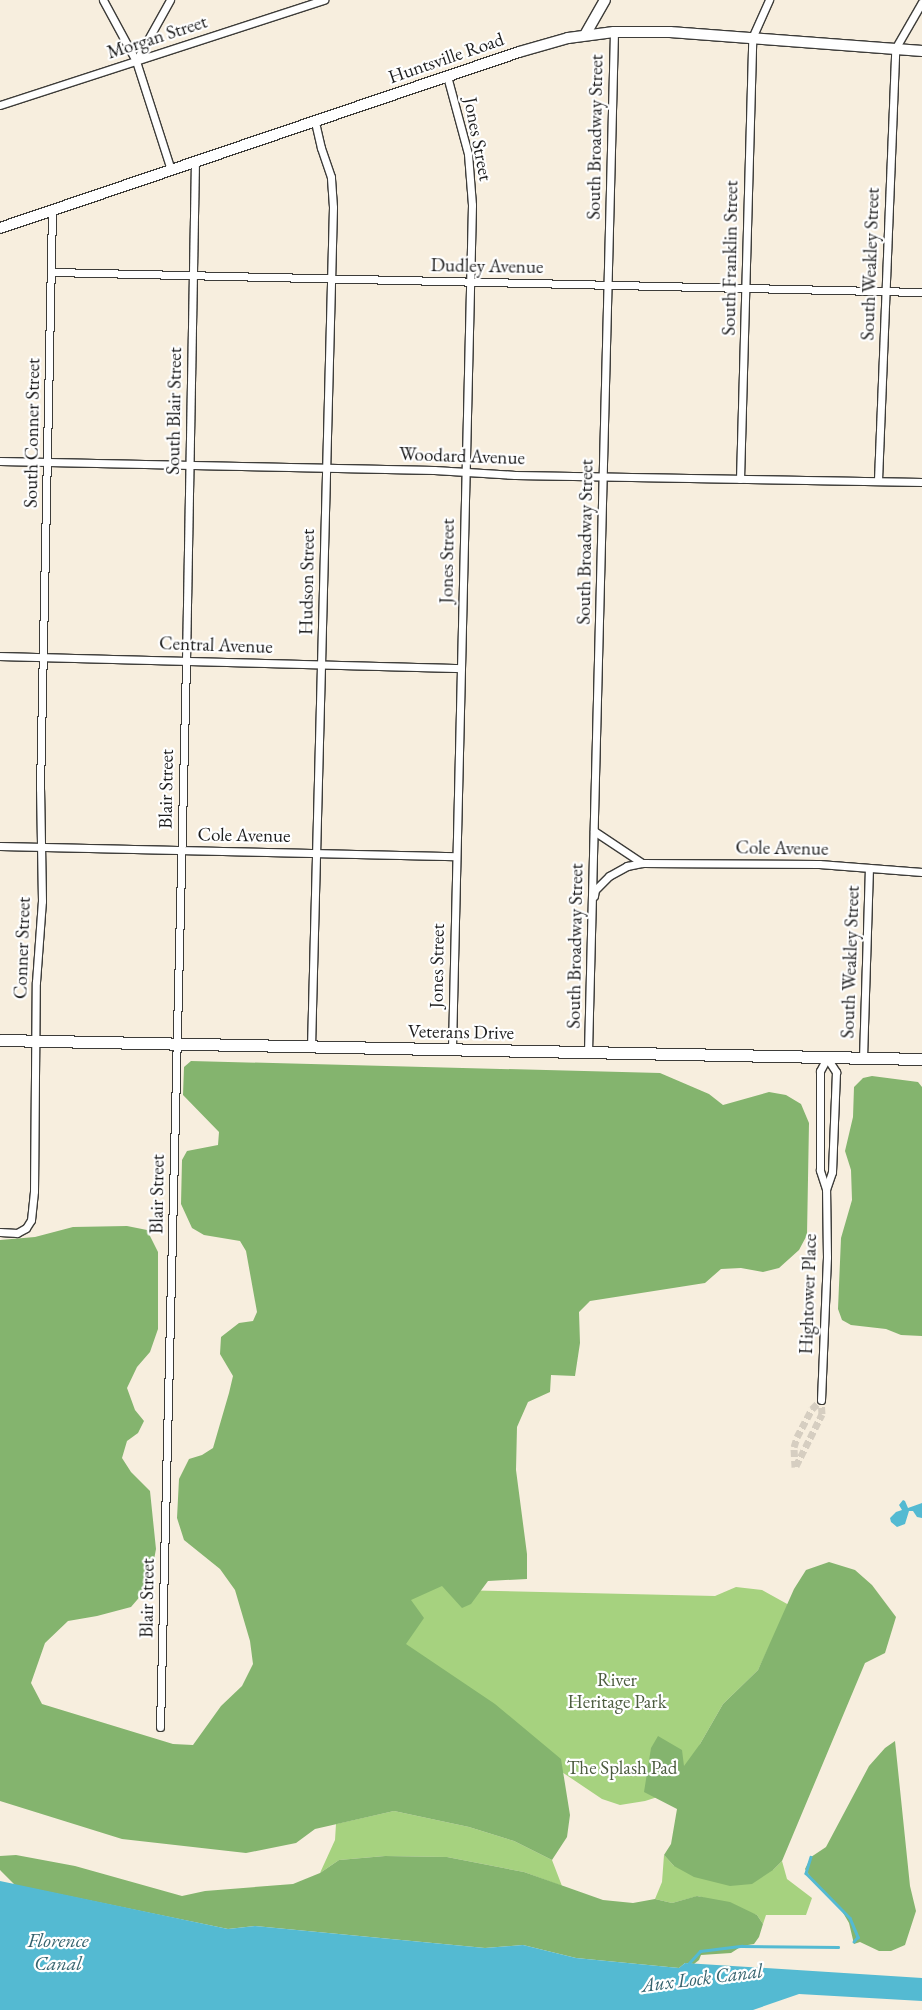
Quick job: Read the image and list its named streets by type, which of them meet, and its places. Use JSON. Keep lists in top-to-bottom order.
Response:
{
  "streets": {
    "main road": ["Huntsville Road", "Veterans Drive"],
    "street": [
      "Morgan Street",
      "South Broadway Street",
      "Jones Street",
      "South Franklin Street",
      "South Weakley Street",
      "Dudley Avenue",
      "South Blair Street",
      "South Conner Street",
      "Woodard Avenue",
      "Hudson Street",
      "Central Avenue",
      "Blair Street",
      "Cole Avenue",
      "Conner Street",
      "Hightower Place"
    ]
  },
  "crossings": [
    ["Huntsville Road", "South Broadway Street"],
    ["Huntsville Road", "Jones Street"],
    ["Huntsville Road", "South Franklin Street"],
    ["Huntsville Road", "South Weakley Street"],
    ["Huntsville Road", "South Blair Street"],
    ["Huntsville Road", "South Conner Street"],
    ["Huntsville Road", "Hudson Street"],
    ["South Broadway Street", "Dudley Avenue"],
    ["South Broadway Street", "Woodard Avenue"],
    ["South Broadway Street", "Cole Avenue"],
    ["South Broadway Street", "Veterans Drive"],
    ["Jones Street", "Dudley Avenue"],
    ["Jones Street", "Woodard Avenue"],
    ["Jones Street", "Central Avenue"],
    ["Jones Street", "Cole Avenue"],
    ["Jones Street", "Veterans Drive"],
    ["South Franklin Street", "Dudley Avenue"],
    ["South Franklin Street", "Woodard Avenue"],
    ["South Weakley Street", "Dudley Avenue"],
    ["South Weakley Street", "Woodard Avenue"],
    ["South Weakley Street", "Cole Avenue"],
    ["South Weakley Street", "Veterans Drive"],
    ["Dudley Avenue", "South Blair Street"],
    ["Dudley Avenue", "South Conner Street"],
    ["Dudley Avenue", "Hudson Street"],
    ["South Blair Street", "Woodard Avenue"],
    ["South Blair Street", "Central Avenue"],
    ["South Blair Street", "Blair Street"],
    ["South Conner Street", "Woodard Avenue"],
    ["South Conner Street", "Central Avenue"],
    ["South Conner Street", "Conner Street"],
    ["Woodard Avenue", "Hudson Street"],
    ["Hudson Street", "Central Avenue"],
    ["Hudson Street", "Cole Avenue"],
    ["Hudson Street", "Veterans Drive"],
    ["Central Avenue", "Blair Street"],
    ["Central Avenue", "Conner Street"],
    ["Blair Street", "Cole Avenue"],
    ["Blair Street", "Veterans Drive"],
    ["Cole Avenue", "Conner Street"],
    ["Conner Street", "Veterans Drive"],
    ["Veterans Drive", "Hightower Place"]
  ],
  "water": ["Florence Canal", "Aux Lock Canal"],
  "parks": ["River Heritage Park", "The Splash Pad"]
}
